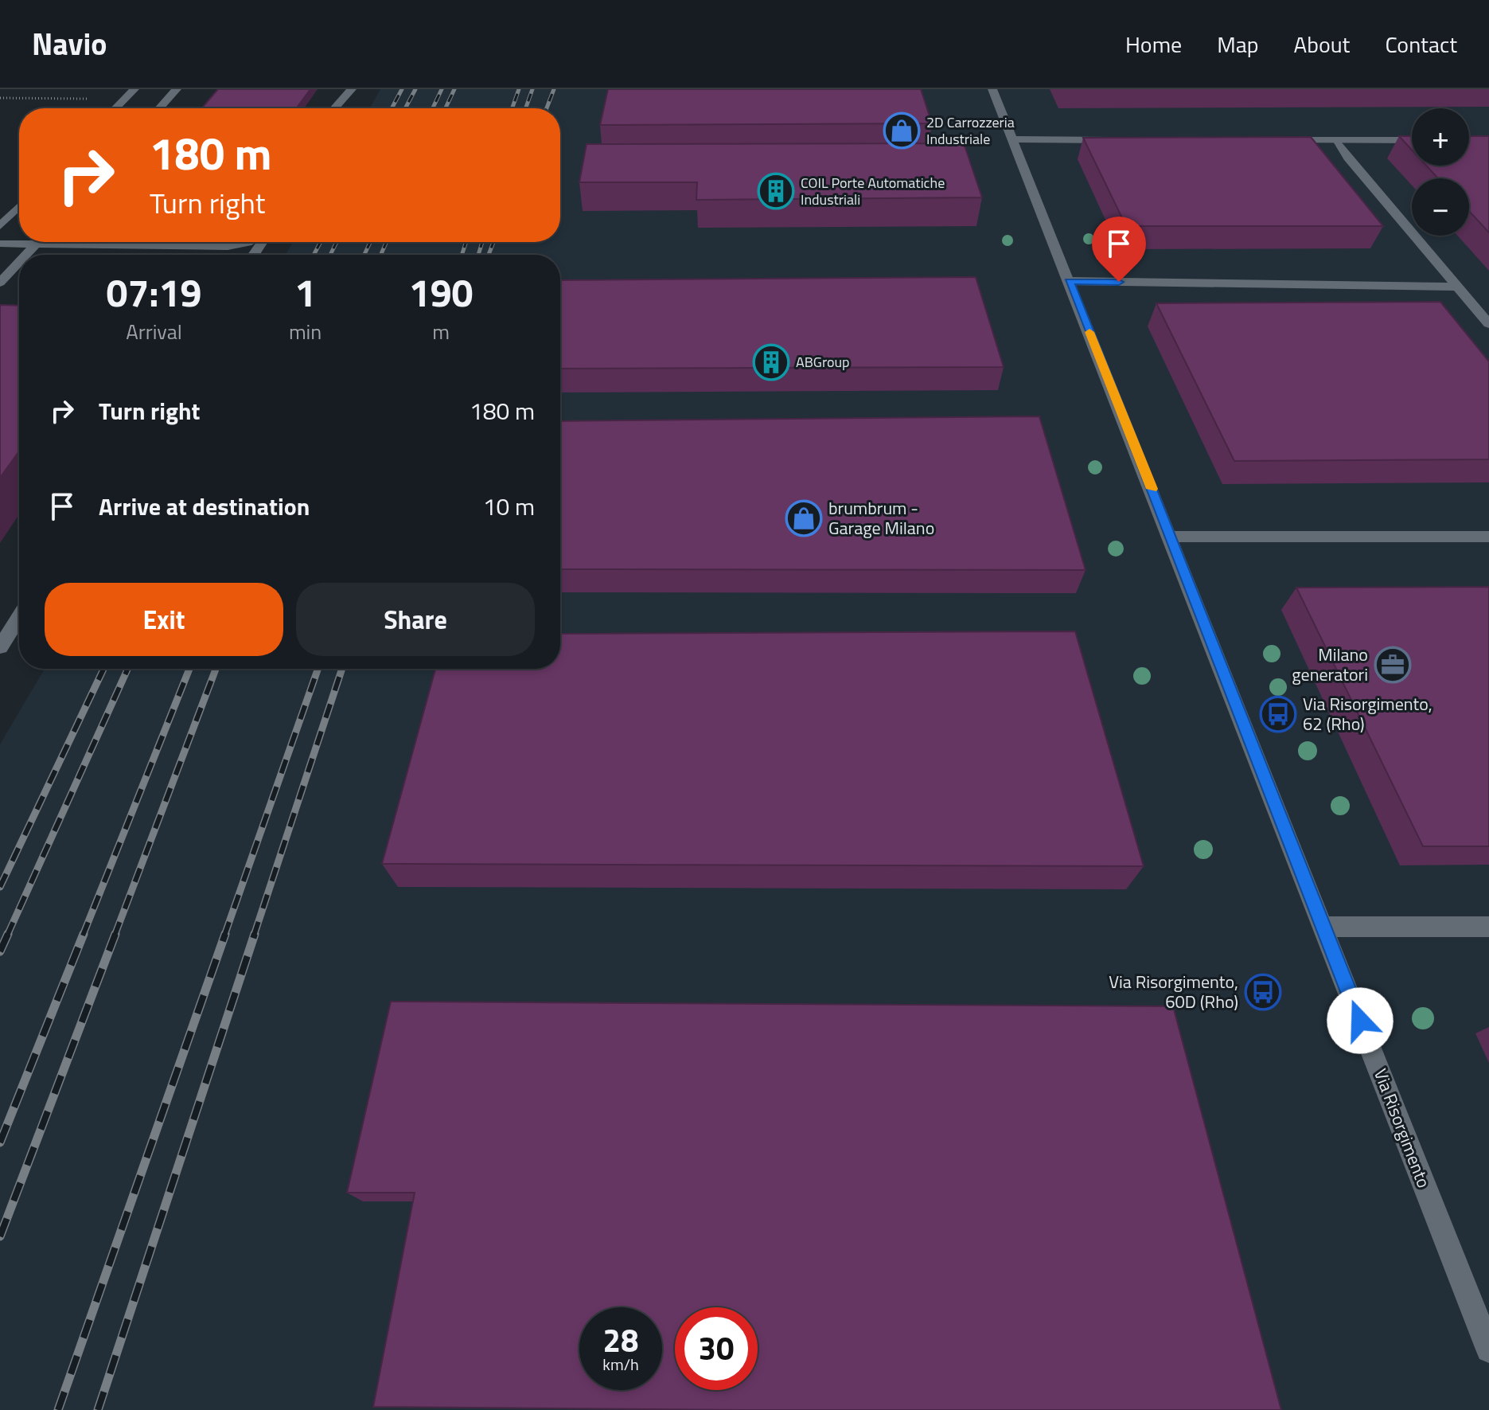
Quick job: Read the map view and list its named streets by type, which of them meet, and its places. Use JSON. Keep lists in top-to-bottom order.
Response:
{
  "streets": {
    "street": ["Via Risorgimento"]
  },
  "places": {
    "shop": ["2D Carrozzeria Industriale", "brumbrum - Garage Milano"],
    "building": ["COIL Porte Automatiche Industriali", "ABGroup"],
    "office": ["Milano generatori"],
    "bus stop": ["Via Risorgimento, 62 (Rho)", "Via Risorgimento, 60D (Rho)"]
  },
  "page": {
    "header": "Navio",
    "nav": [
      "Home",
      "Map",
      "About",
      "Contact"
    ],
    "map_buttons": ["+", "−"],
    "turn": ["180 m", "Turn right"],
    "eta": [
      "07:19",
      "Arrival",
      "1",
      "min",
      "190",
      "m"
    ],
    "list": [
      {
        "name": "Turn right",
        "value": "180 m"
      },
      {
        "name": "Arrive at destination",
        "value": "10 m"
      }
    ],
    "buttons": ["Exit", "Share"],
    "speed": "28 km/h",
    "limit": "30"
  }
}
